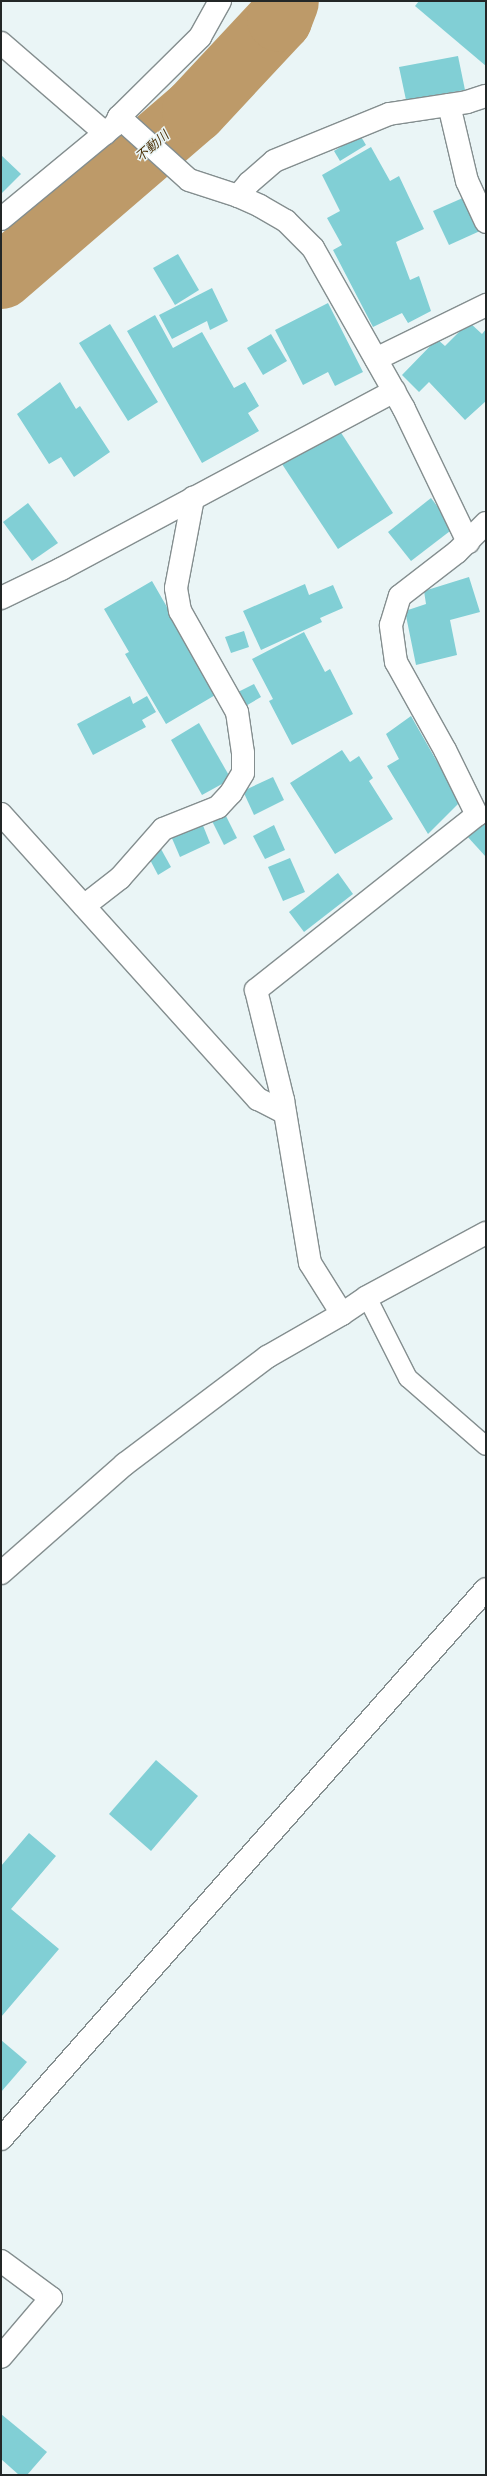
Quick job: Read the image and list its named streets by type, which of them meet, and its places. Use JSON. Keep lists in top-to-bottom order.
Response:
{
  "water": ["不動川"]
}
